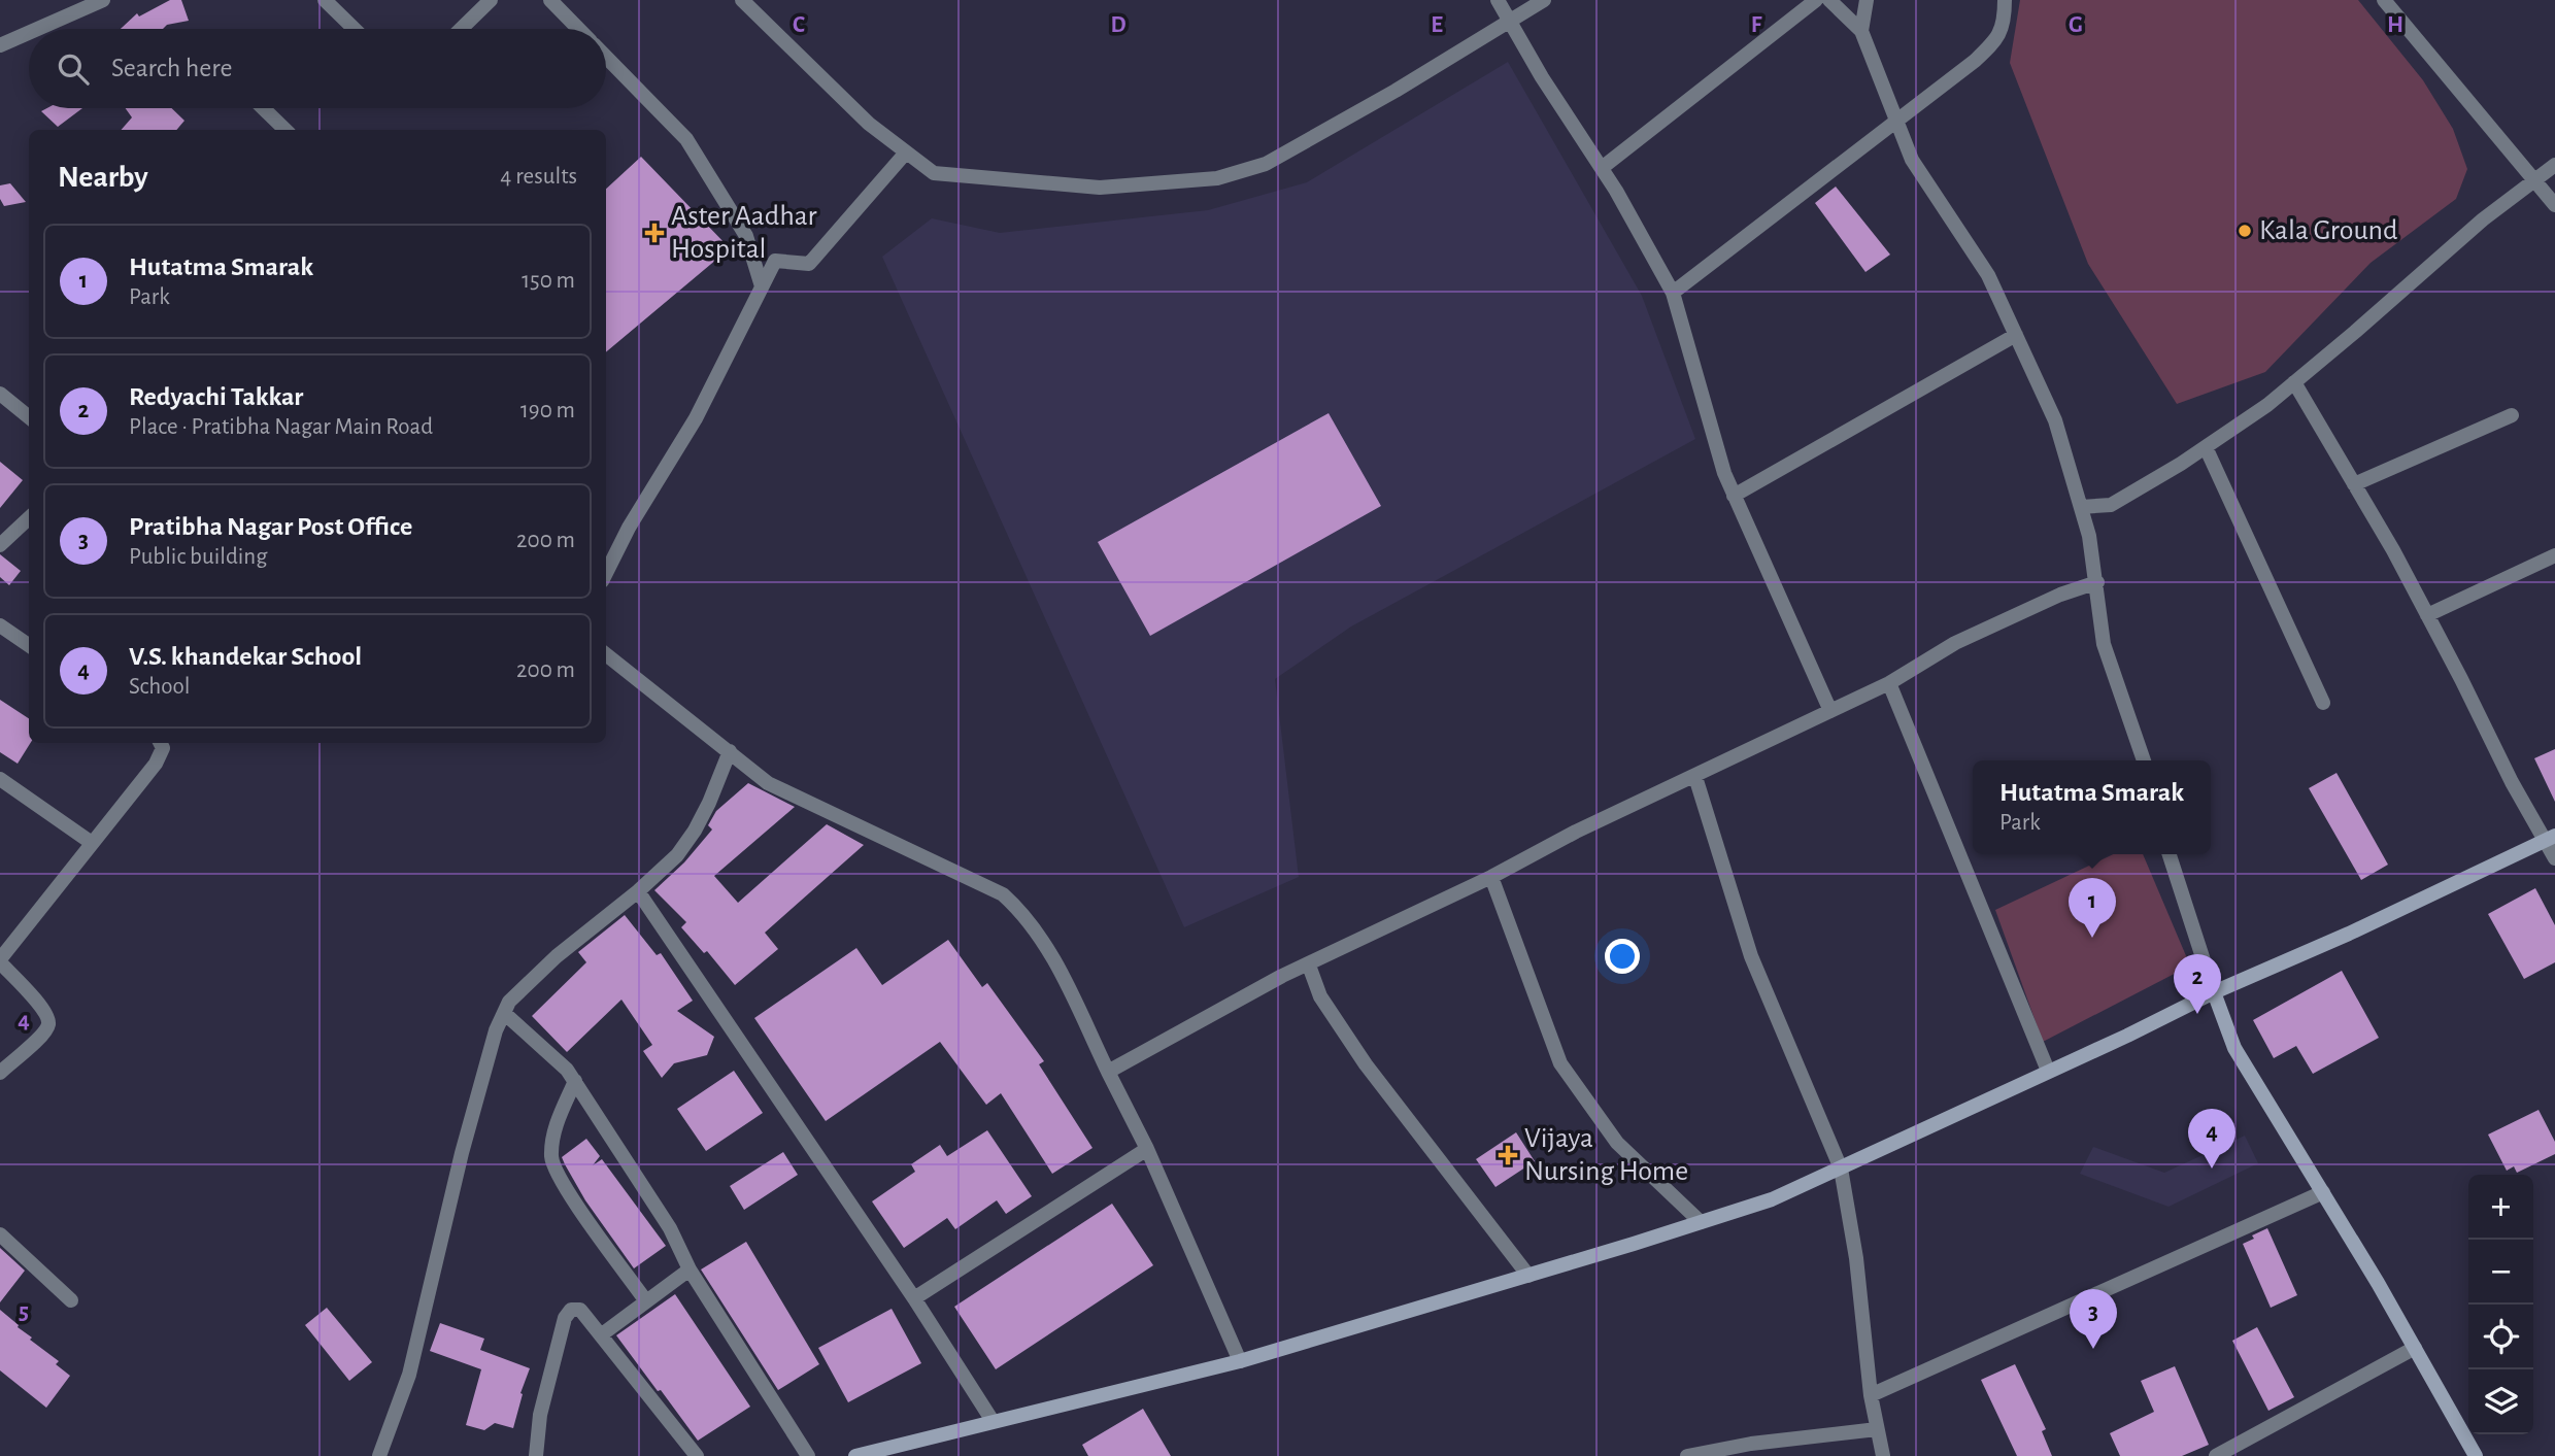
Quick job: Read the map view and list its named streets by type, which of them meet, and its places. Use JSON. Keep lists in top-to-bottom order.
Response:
{
  "places": {
    "other": ["Kala Ground"],
    "health": ["Aster Aadhar Hospital", "Vijaya Nursing Home"]
  },
  "page": {
    "search": "Search here",
    "heading": ["Nearby", "4 results"],
    "list": [
      {
        "mark": "1",
        "name": "Hutatma Smarak",
        "note": "Park",
        "value": "150 m"
      },
      {
        "mark": "2",
        "name": "Redyachi Takkar",
        "note": "Place · Pratibha Nagar Main Road",
        "value": "190 m"
      },
      {
        "mark": "3",
        "name": "Pratibha Nagar Post Office",
        "note": "Public building",
        "value": "200 m"
      },
      {
        "mark": "4",
        "name": "V.S. khandekar School",
        "note": "School",
        "value": "200 m"
      }
    ],
    "popup": ["Hutatma Smarak", "Park"],
    "pins": [
      "1",
      "2",
      "4",
      "3"
    ],
    "map_buttons": ["+", "−"]
  },
  "grid": {
    "columns": [
      "C",
      "D",
      "E",
      "F",
      "G",
      "H"
    ],
    "rows": ["4", "5"]
  }
}
